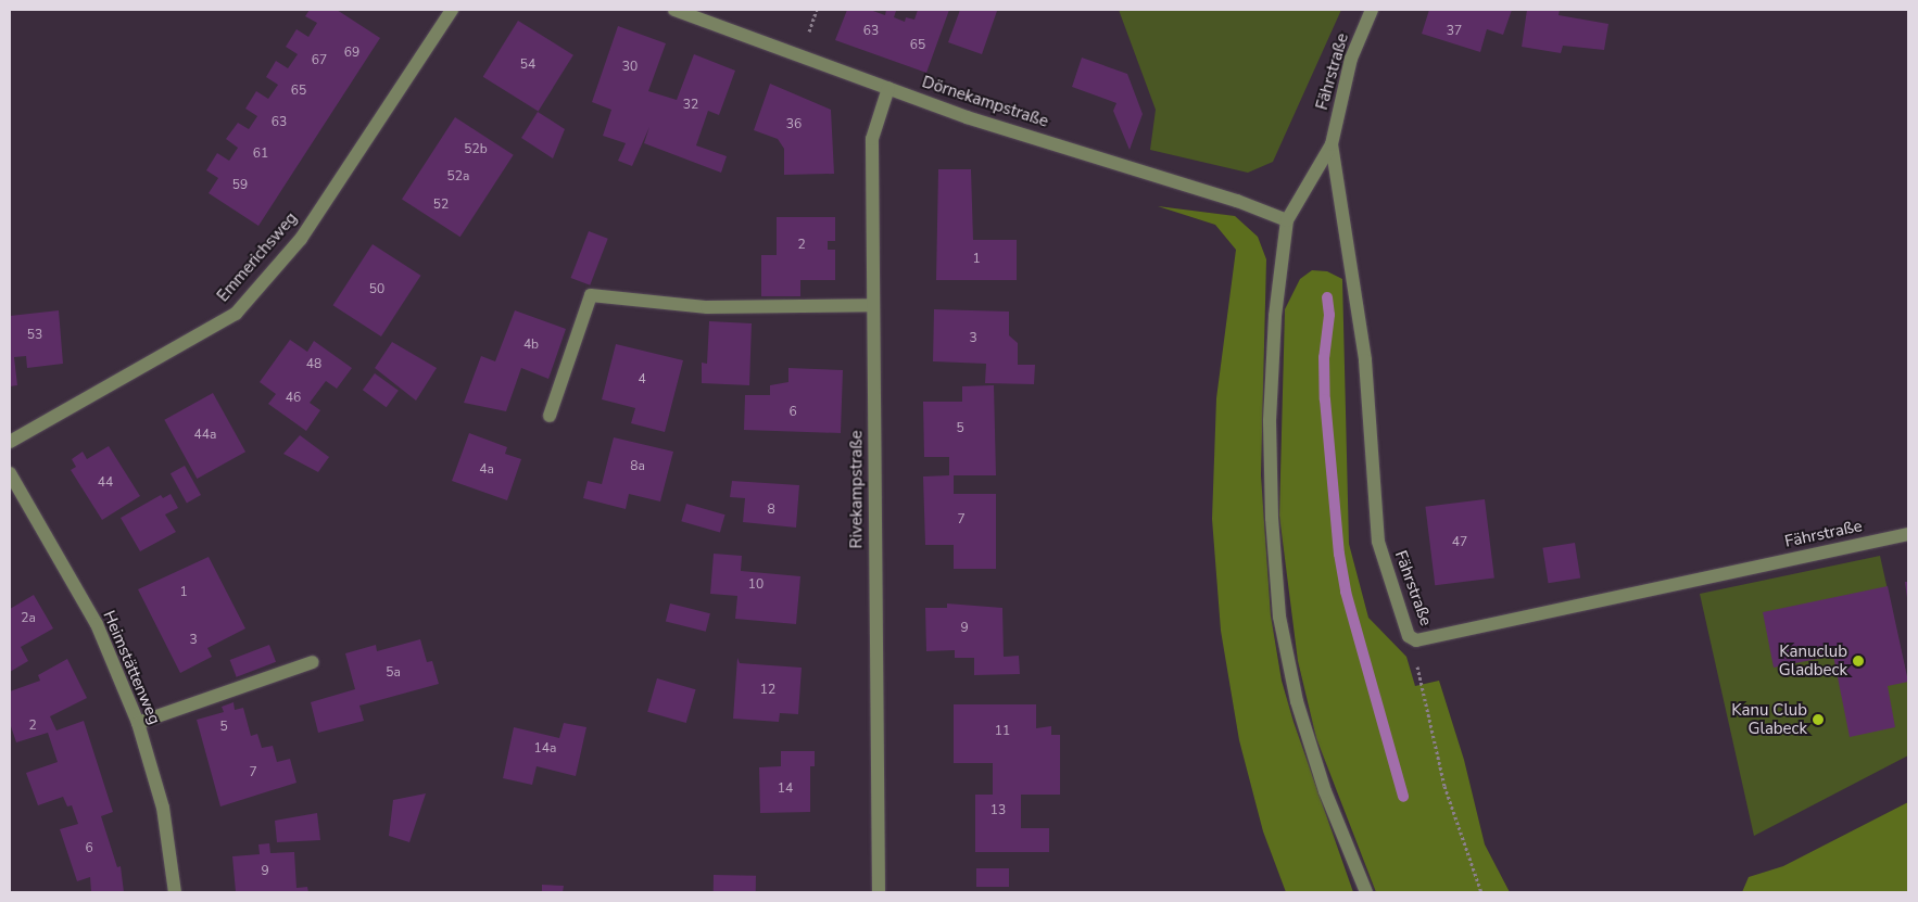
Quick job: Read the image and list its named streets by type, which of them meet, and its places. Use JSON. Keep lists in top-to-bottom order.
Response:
{
  "streets": {
    "street": [
      "Fährstraße",
      "Dörnekampstraße",
      "Emmerichsweg",
      "Rivekampstraße",
      "Heimstättenweg"
    ]
  },
  "crossings": [
    ["Fährstraße", "Dörnekampstraße"],
    ["Dörnekampstraße", "Rivekampstraße"]
  ],
  "places": ["Kanuclub Gladbeck", "Kanu Club Glabeck"],
  "house_numbers": [
    "63",
    "37",
    "65",
    "69",
    "67",
    "54",
    "30",
    "65",
    "32",
    "63",
    "36",
    "52b",
    "61",
    "52a",
    "59",
    "52",
    "2",
    "1",
    "50",
    "53",
    "3",
    "4b",
    "48",
    "4",
    "46",
    "6",
    "5",
    "44a",
    "8a",
    "4a",
    "44",
    "8",
    "7",
    "47",
    "10",
    "1",
    "2a",
    "9",
    "3",
    "5a",
    "12",
    "2",
    "5",
    "11",
    "14a",
    "7",
    "14",
    "13",
    "6",
    "9"
  ]
}
